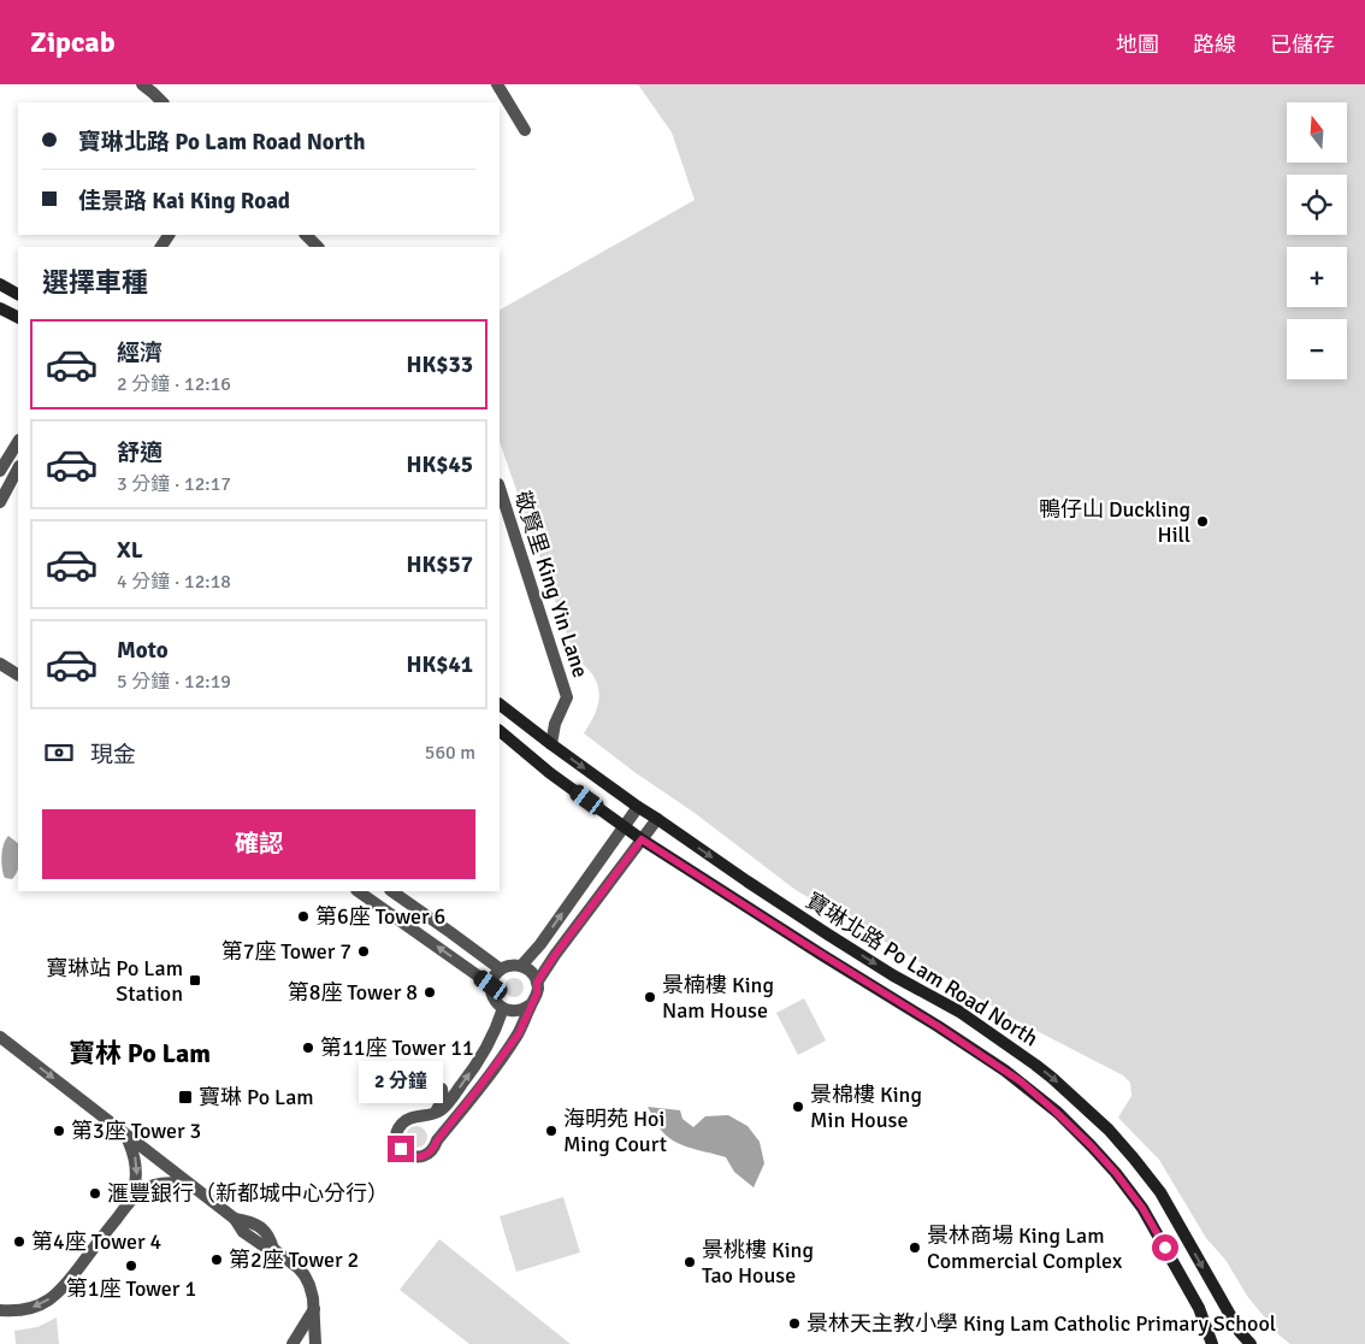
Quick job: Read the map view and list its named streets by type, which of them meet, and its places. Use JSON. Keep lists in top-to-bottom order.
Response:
{
  "streets": {
    "main road": ["寶琳北路 Po Lam Road North"],
    "street": ["敬賢里 King Yin Lane"]
  },
  "crossings": [
    ["敬賢里 King Yin Lane", "寶琳北路 Po Lam Road North"]
  ],
  "districts": ["寶林 Po Lam"],
  "places": {
    "other": [
      "鴨仔山 Duckling Hill",
      "第6座 Tower 6",
      "第7座 Tower 7",
      "第8座 Tower 8",
      "景楠樓 King Nam House",
      "第11座 Tower 11",
      "景棉樓 King Min House",
      "第3座 Tower 3",
      "海明苑 Hoi Ming Court",
      "滙豐銀行（新都城中心分行）",
      "第4座 Tower 4",
      "景林商場 King Lam Commercial Complex",
      "第2座 Tower 2",
      "景桃樓 King Tao House",
      "第1座 Tower 1",
      "景林天主教小學 King Lam Catholic Primary School"
    ],
    "transit": ["寶琳站 Po Lam Station", "寶琳 Po Lam"]
  },
  "north": "top",
  "page": {
    "header": "Zipcab",
    "nav": ["地圖", "路線", "已儲存"],
    "map_buttons": ["+", "−"],
    "banner": ["寶琳北路 Po Lam Road North", "佳景路 Kai King Road"],
    "heading": "選擇車種",
    "list": [
      {
        "name": "經濟",
        "note": "2 分鐘 · 12:16",
        "value": "HK$33"
      },
      {
        "name": "舒適",
        "note": "3 分鐘 · 12:17",
        "value": "HK$45"
      },
      {
        "name": "XL",
        "note": "4 分鐘 · 12:18",
        "value": "HK$57"
      },
      {
        "name": "Moto",
        "note": "5 分鐘 · 12:19",
        "value": "HK$41"
      }
    ],
    "pay": ["現金", "560 m"],
    "buttons": "確認",
    "bubble": "2 分鐘"
  }
}
